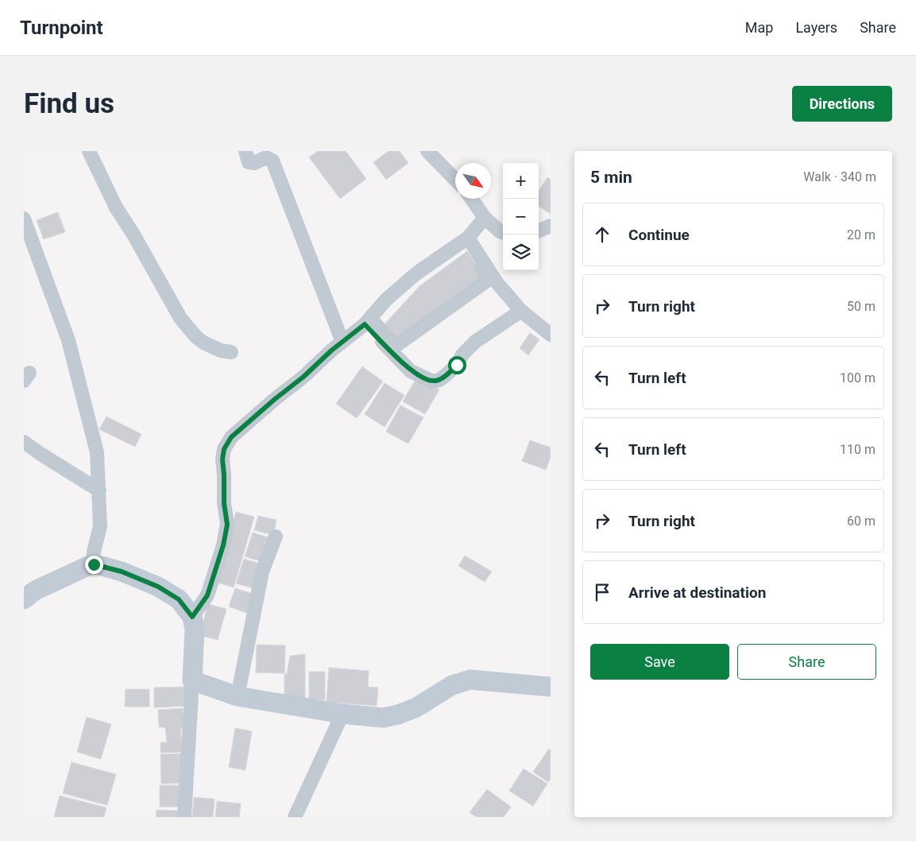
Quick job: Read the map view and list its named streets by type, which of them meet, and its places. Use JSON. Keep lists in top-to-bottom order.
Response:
{
  "north": "bottom right",
  "page": {
    "header": "Turnpoint",
    "nav": ["Map", "Layers", "Share"],
    "buttons": [
      "Directions",
      ["Save", "Share"]
    ],
    "title": "Find us",
    "heading": ["5 min", "Walk · 340 m"],
    "map_buttons": ["+", "−"],
    "list": [
      ["Continue", "20 m"],
      ["Turn right", "50 m"],
      ["Turn left", "100 m"],
      ["Turn left", "110 m"],
      ["Turn right", "60 m"],
      "Arrive at destination"
    ]
  }
}
